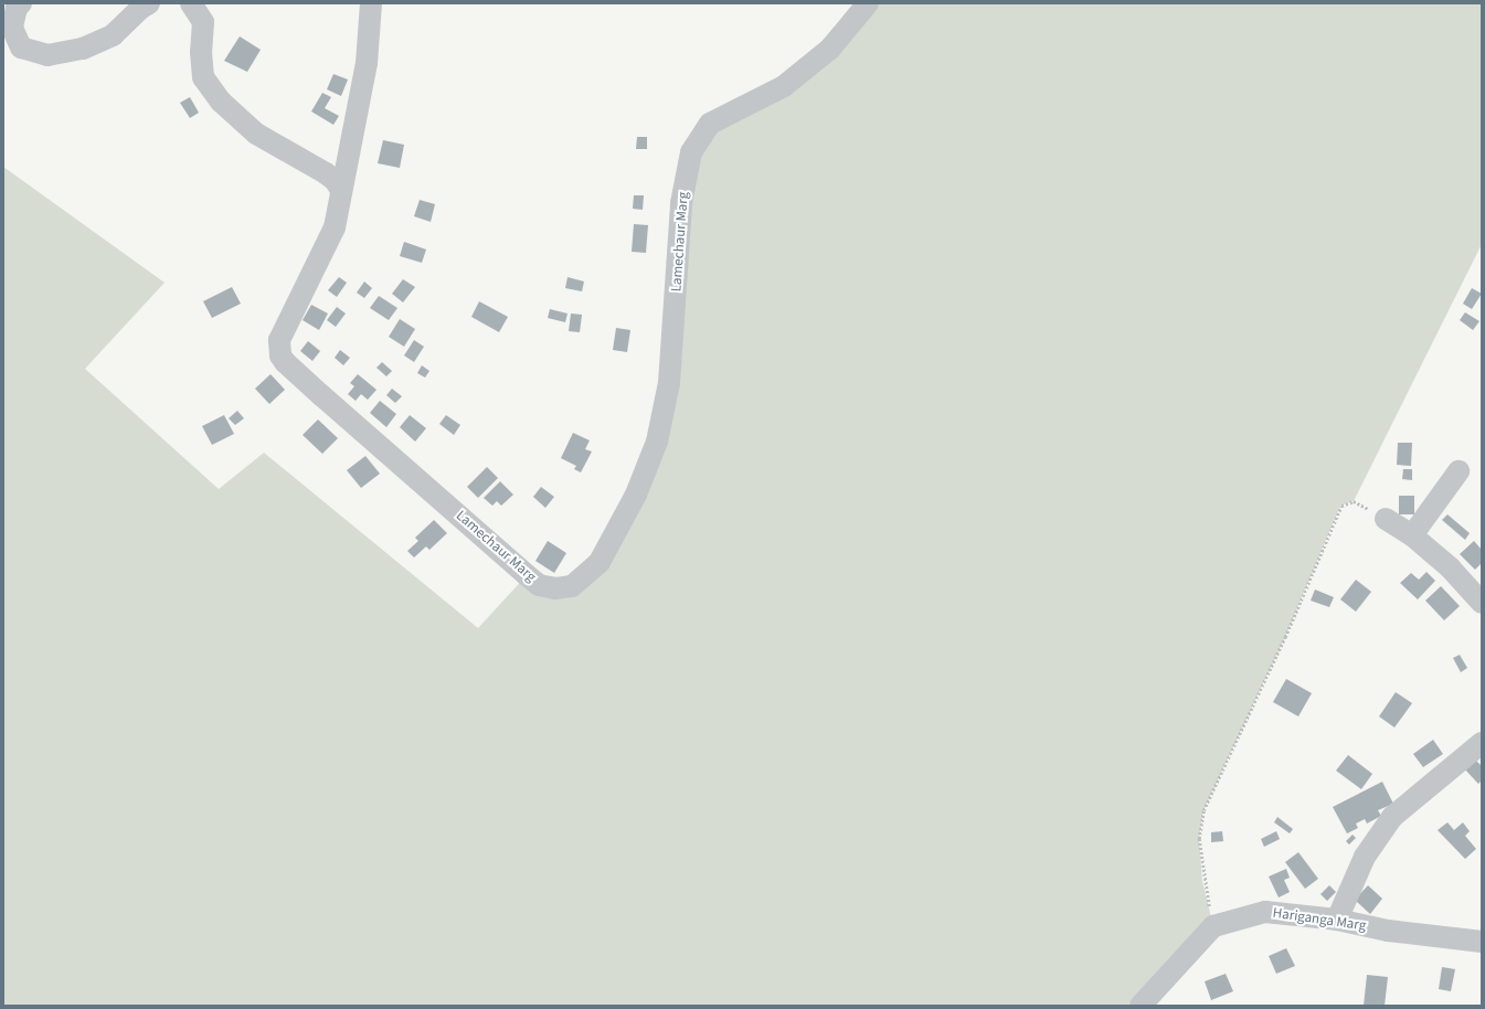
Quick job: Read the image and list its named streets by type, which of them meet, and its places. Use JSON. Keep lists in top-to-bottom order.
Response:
{
  "streets": {
    "street": ["Lamechaur Marg", "Hariganga Marg"]
  }
}
